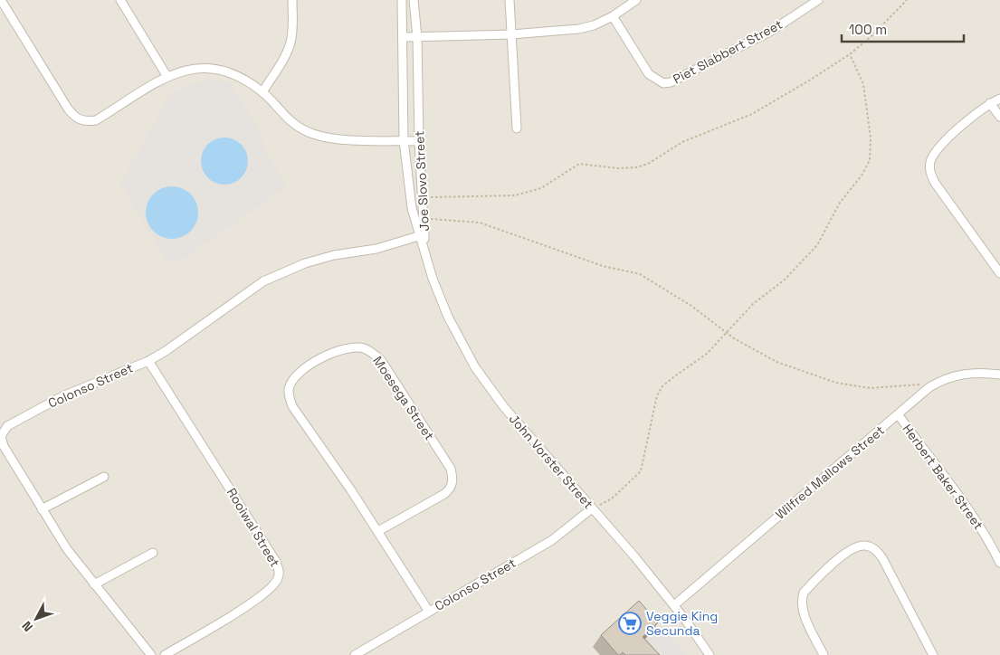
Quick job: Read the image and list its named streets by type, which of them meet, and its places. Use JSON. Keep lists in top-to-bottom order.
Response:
{
  "streets": {
    "street": [
      "Piet Slabbert Street",
      "Joe Slovo Street",
      "Colonso Street",
      "Moesega Street",
      "John Vorster Street",
      "Wilfred Mallows Street",
      "Herbert Baker Street",
      "Rooiwal Street"
    ]
  },
  "crossings": [
    ["Joe Slovo Street", "Colonso Street"],
    ["Joe Slovo Street", "John Vorster Street"],
    ["Colonso Street", "Moesega Street"],
    ["Colonso Street", "John Vorster Street"],
    ["Colonso Street", "Rooiwal Street"],
    ["John Vorster Street", "Wilfred Mallows Street"],
    ["Wilfred Mallows Street", "Herbert Baker Street"]
  ],
  "places": {
    "supermarket": ["Veggie King Secunda"]
  },
  "scale_bar": "100 m",
  "north": "bottom left"
}
